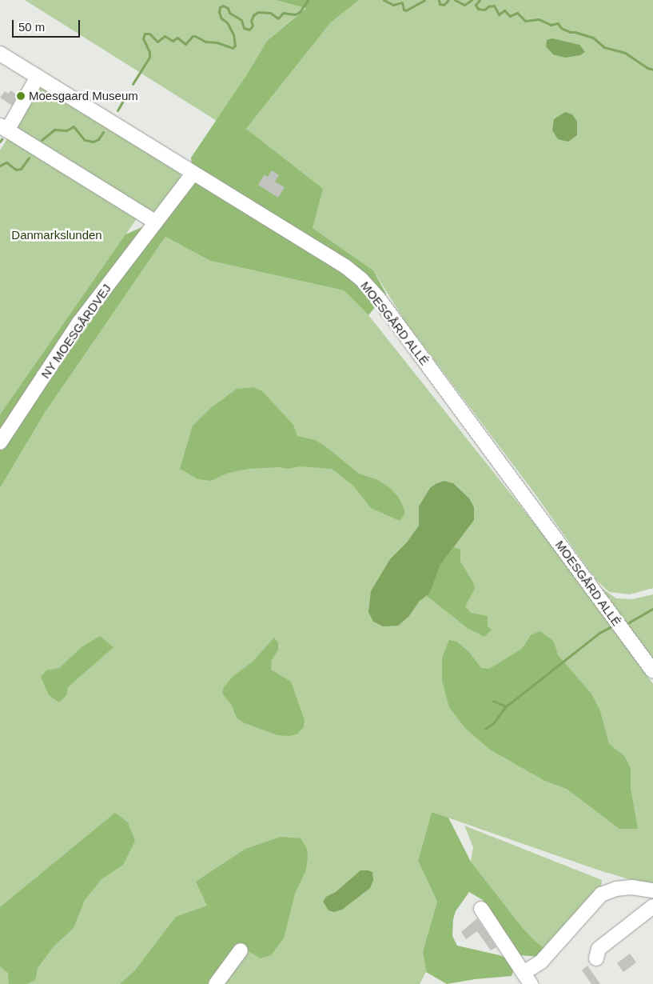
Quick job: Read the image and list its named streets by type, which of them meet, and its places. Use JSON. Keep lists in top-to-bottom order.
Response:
{
  "streets": {
    "street": ["MOESGÅRD ALLÉ", "NY MOESGÅRDVEJ"]
  },
  "crossings": [
    ["MOESGÅRD ALLÉ", "NY MOESGÅRDVEJ"]
  ],
  "parks": ["Danmarkslunden"],
  "places": ["Moesgaard Museum"],
  "scale_bar": "50 m"
}
